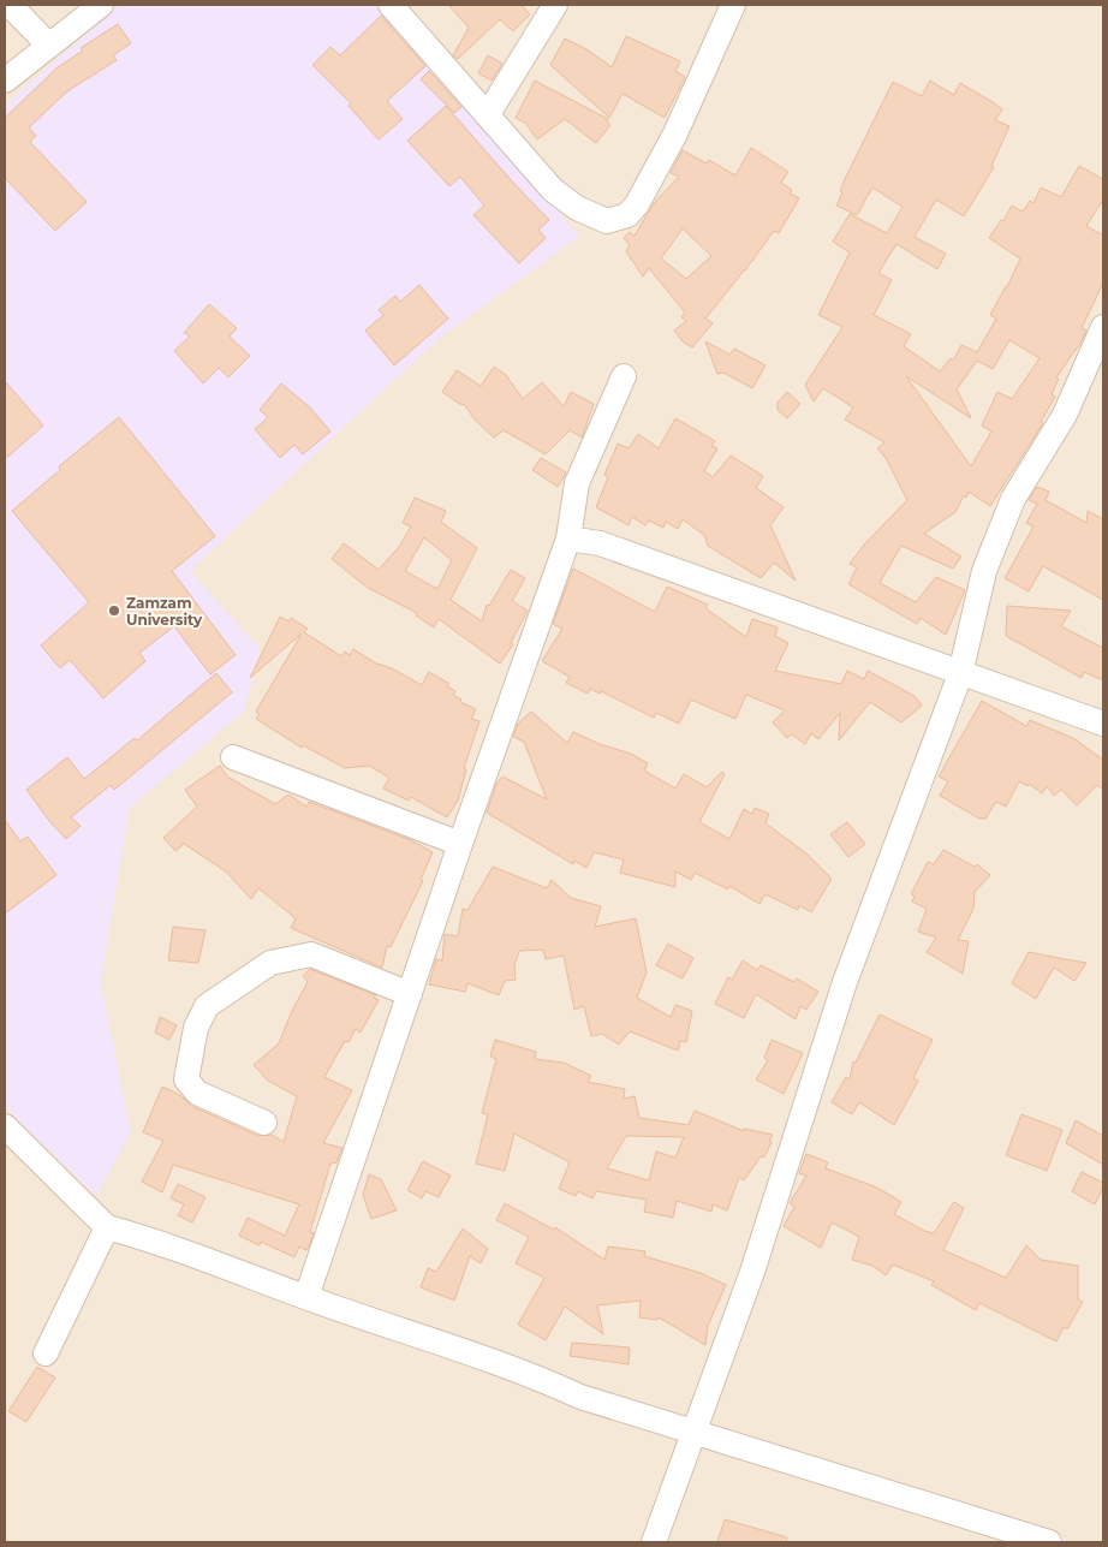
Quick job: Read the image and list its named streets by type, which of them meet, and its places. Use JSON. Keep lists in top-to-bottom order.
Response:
{
  "places": ["Zamzam University"]
}
